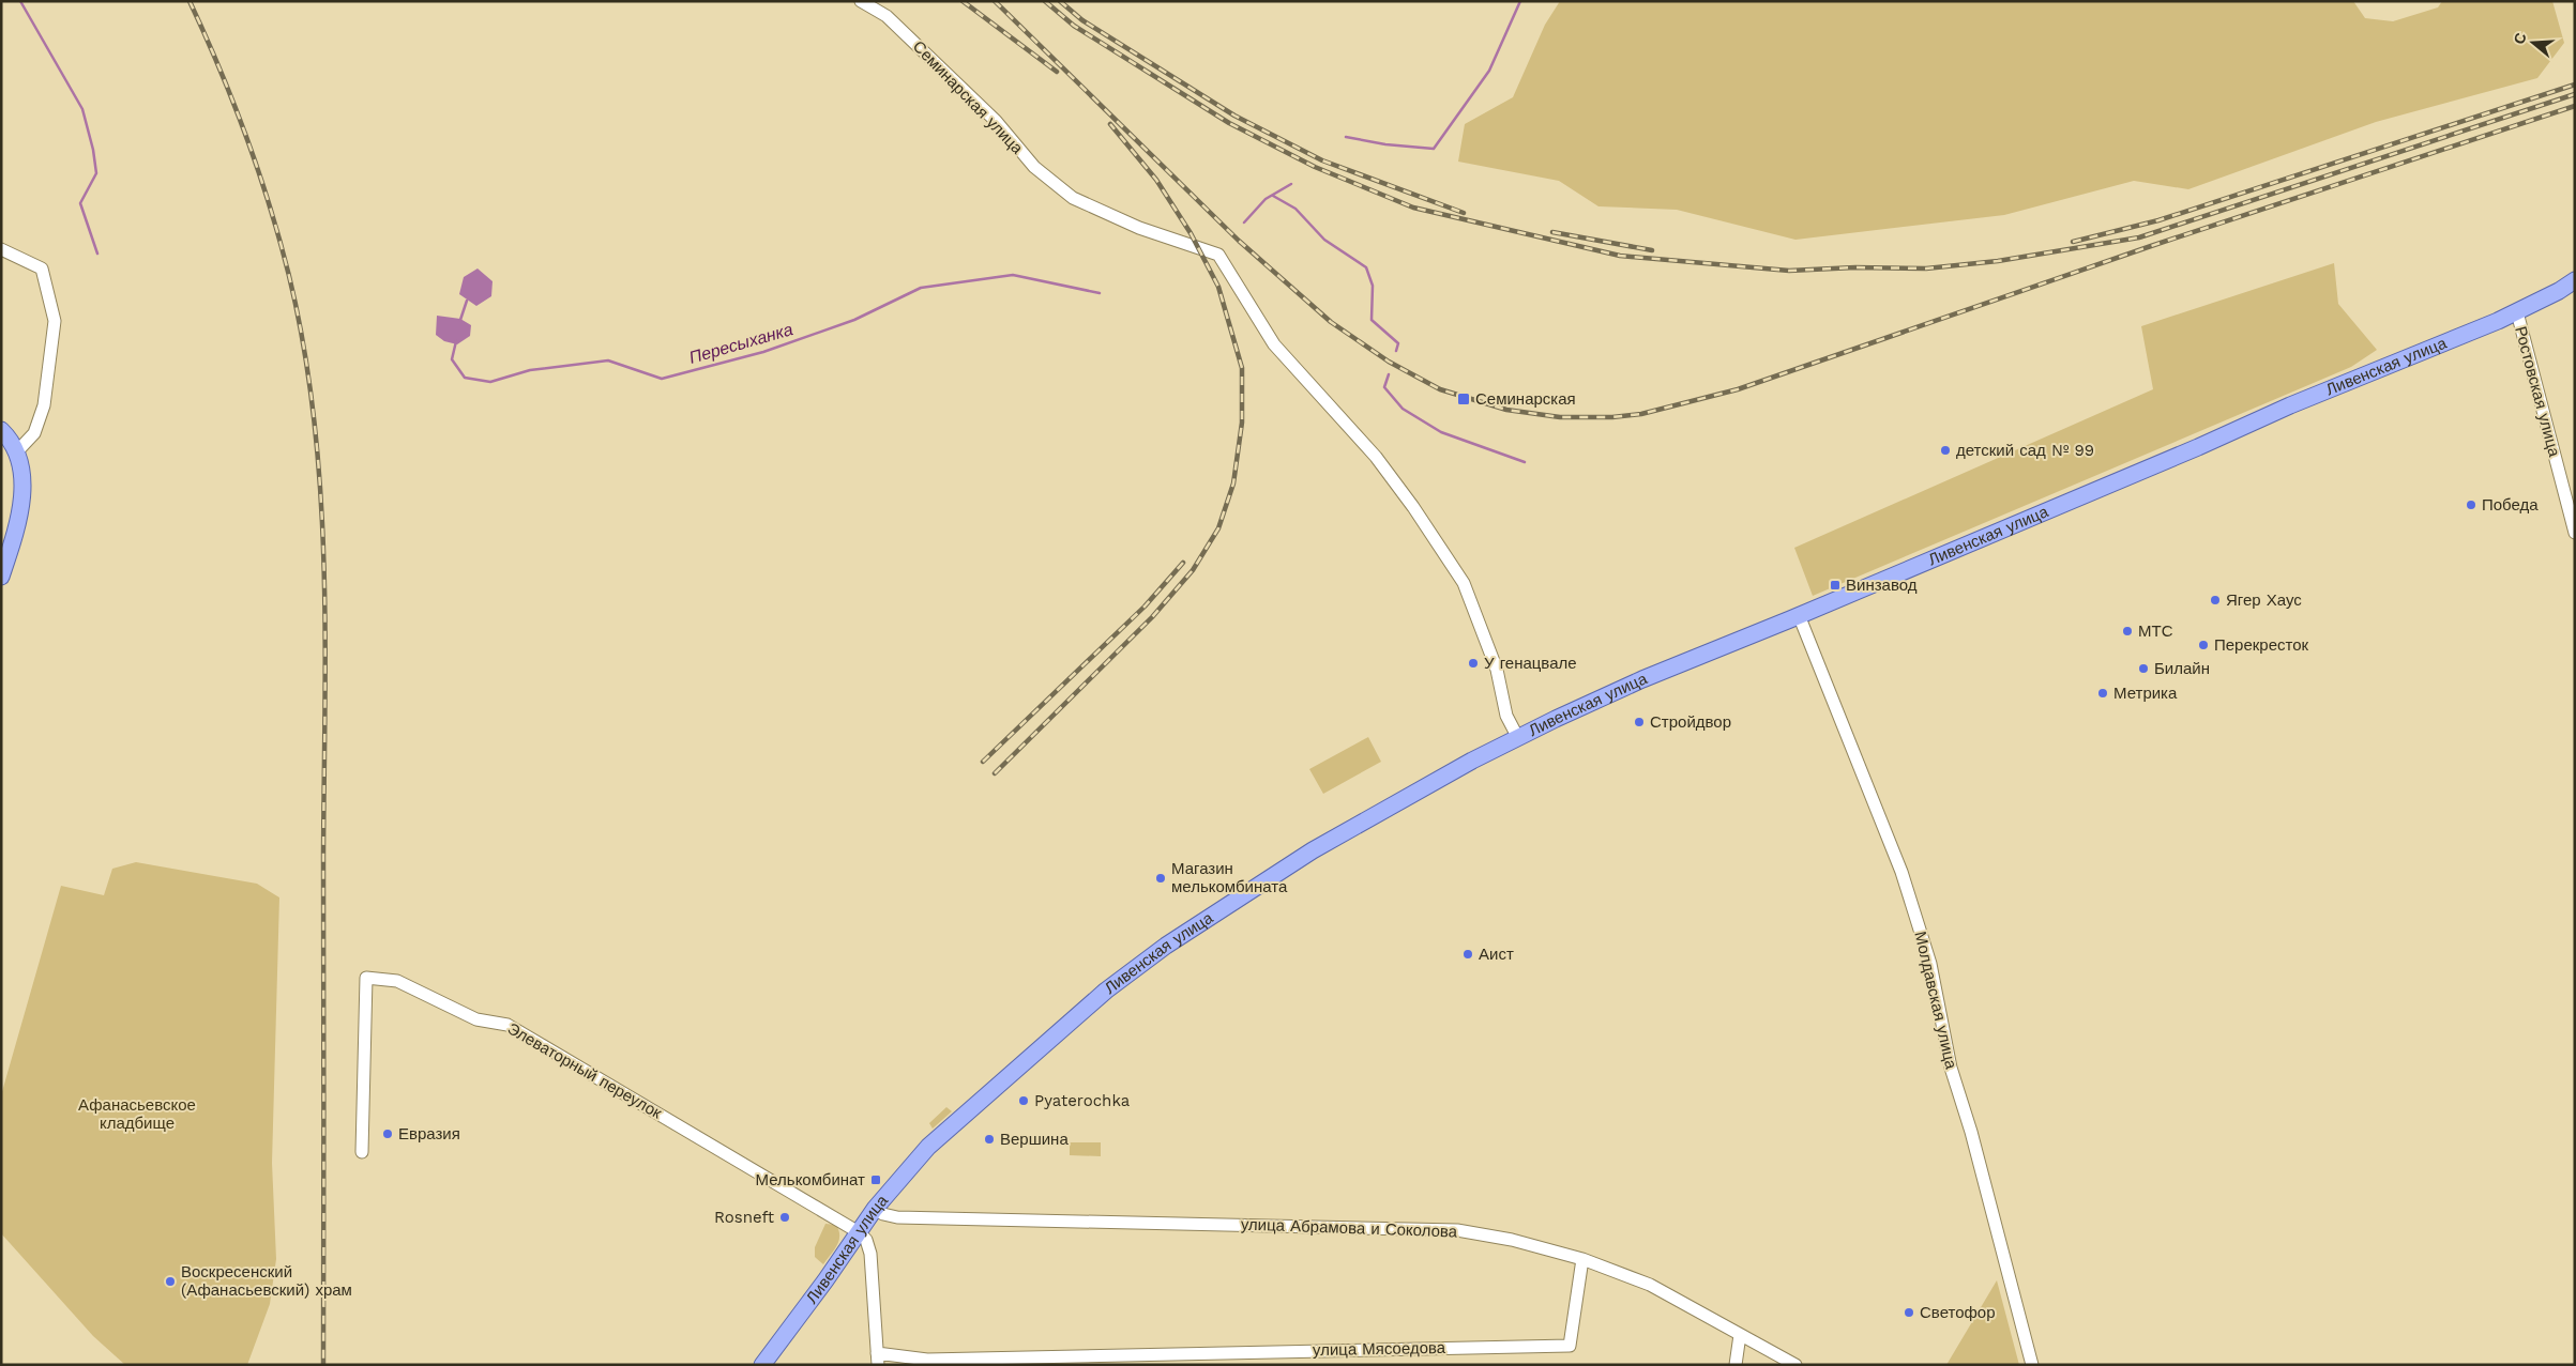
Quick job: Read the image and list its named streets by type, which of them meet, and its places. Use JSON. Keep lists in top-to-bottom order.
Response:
{
  "streets": {
    "main road": ["Ливенская улица"],
    "street": [
      "Семинарская улица",
      "Ростовская улица",
      "Молдавская улица",
      "Элеваторный переулок",
      "улица Абрамова и Соколова",
      "улица Мясоедова"
    ]
  },
  "crossings": [
    ["Семинарская улица", "Ливенская улица"],
    ["Ливенская улица", "Ростовская улица"],
    ["Ливенская улица", "Молдавская улица"],
    ["Ливенская улица", "Элеваторный переулок"],
    ["Ливенская улица", "улица Абрамова и Соколова"],
    ["улица Абрамова и Соколова", "улица Мясоедова"]
  ],
  "water": ["Пересыханка"],
  "parks": ["Афанасьевское кладбище"],
  "places": {
    "transit": ["Семинарская", "Винзавод", "Мелькомбинат"],
    "other": [
      "детский сад № 99",
      "Победа",
      "Ягер Хаус",
      "МТС",
      "Перекресток",
      "У генацвале",
      "Билайн",
      "Метрика",
      "Стройдвор",
      "Магазин мелькомбината",
      "Аист",
      "Pyaterochka",
      "Евразия",
      "Вершина",
      "Rosneft",
      "Воскресенский (Афанасьевский) храм",
      "Светофор"
    ]
  },
  "north": "left"
}
